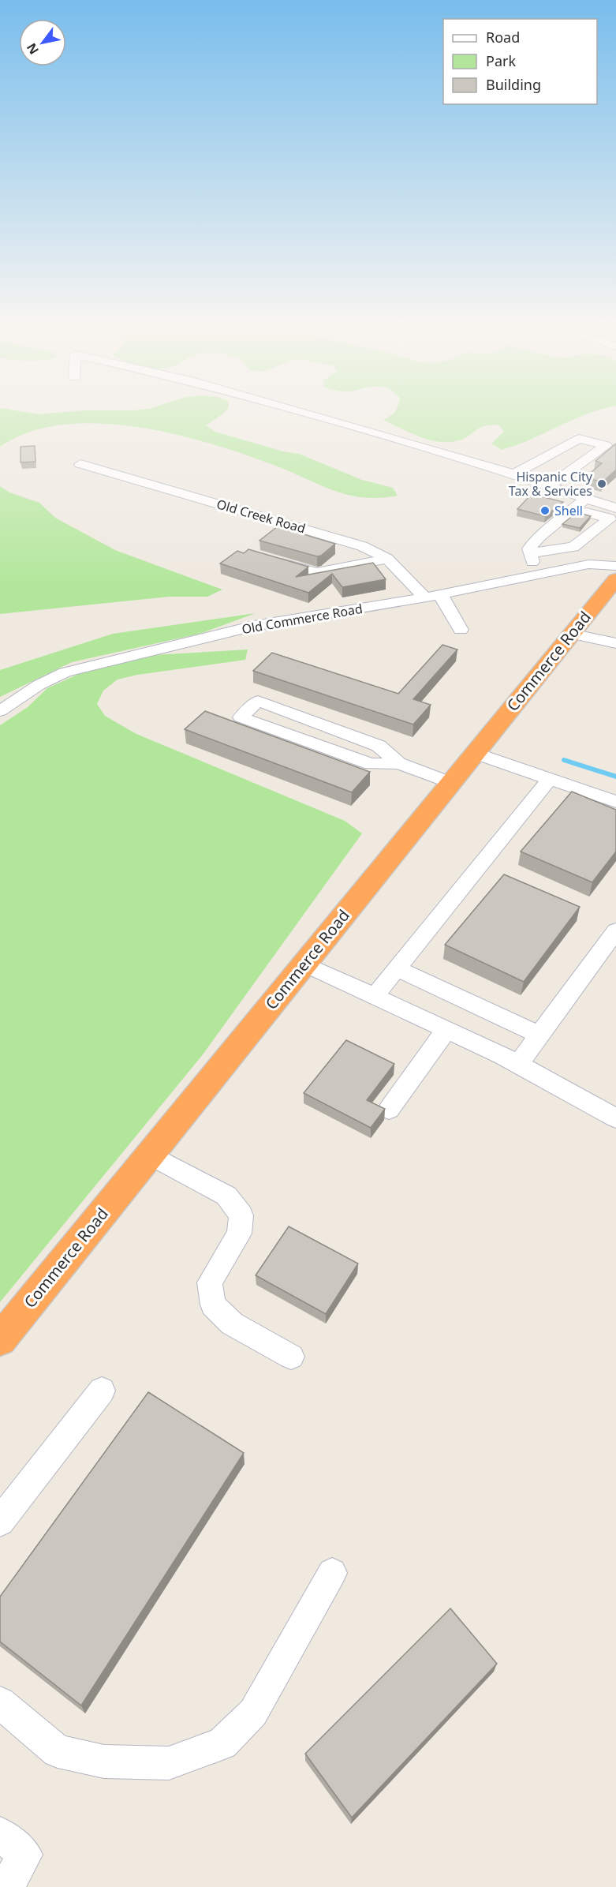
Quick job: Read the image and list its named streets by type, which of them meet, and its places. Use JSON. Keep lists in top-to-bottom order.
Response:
{
  "streets": {
    "highway": ["Commerce Road"],
    "street": ["Old Creek Road", "Old Commerce Road"]
  },
  "crossings": [
    ["Old Creek Road", "Old Commerce Road"]
  ],
  "places": ["Hispanic City Tax & Services", "Shell"],
  "legend": ["Road", "Park", "Building"],
  "north": "bottom left"
}
